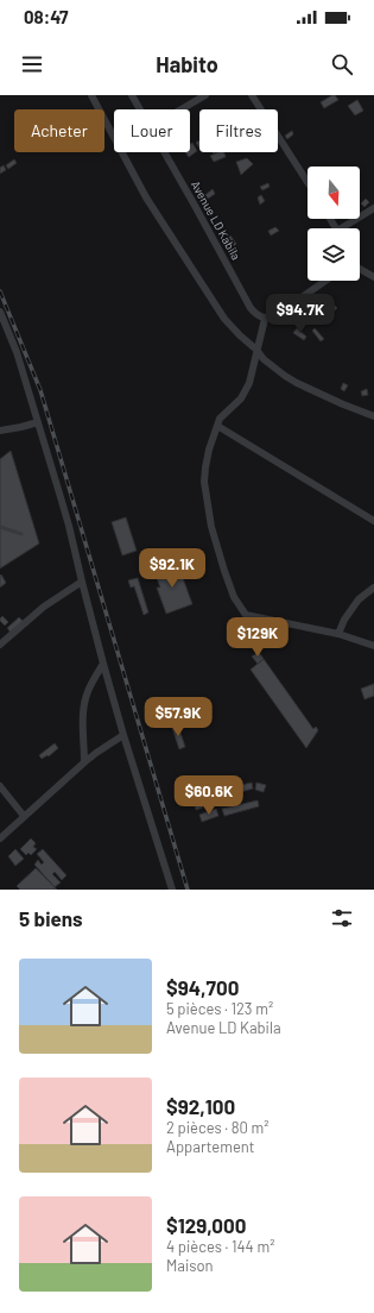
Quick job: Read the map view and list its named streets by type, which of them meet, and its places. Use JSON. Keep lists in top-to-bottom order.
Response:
{
  "streets": {
    "street": ["Avenue LD Kabila"]
  },
  "north": "bottom",
  "page": {
    "status": "08:47",
    "header": "Habito",
    "chip": ["Acheter", "Louer", "Filtres"],
    "price": [
      "$94.7K",
      "$92.1K",
      "$129K",
      "$57.9K",
      "$60.6K"
    ],
    "heading": "5 biens",
    "list": [
      {
        "name": "$94,700",
        "note": "5 pièces · 123 m² · Avenue LD Kabila"
      },
      {
        "name": "$92,100",
        "note": "2 pièces · 80 m² · Appartement"
      },
      {
        "name": "$129,000",
        "note": "4 pièces · 144 m² · Maison"
      }
    ]
  }
}
